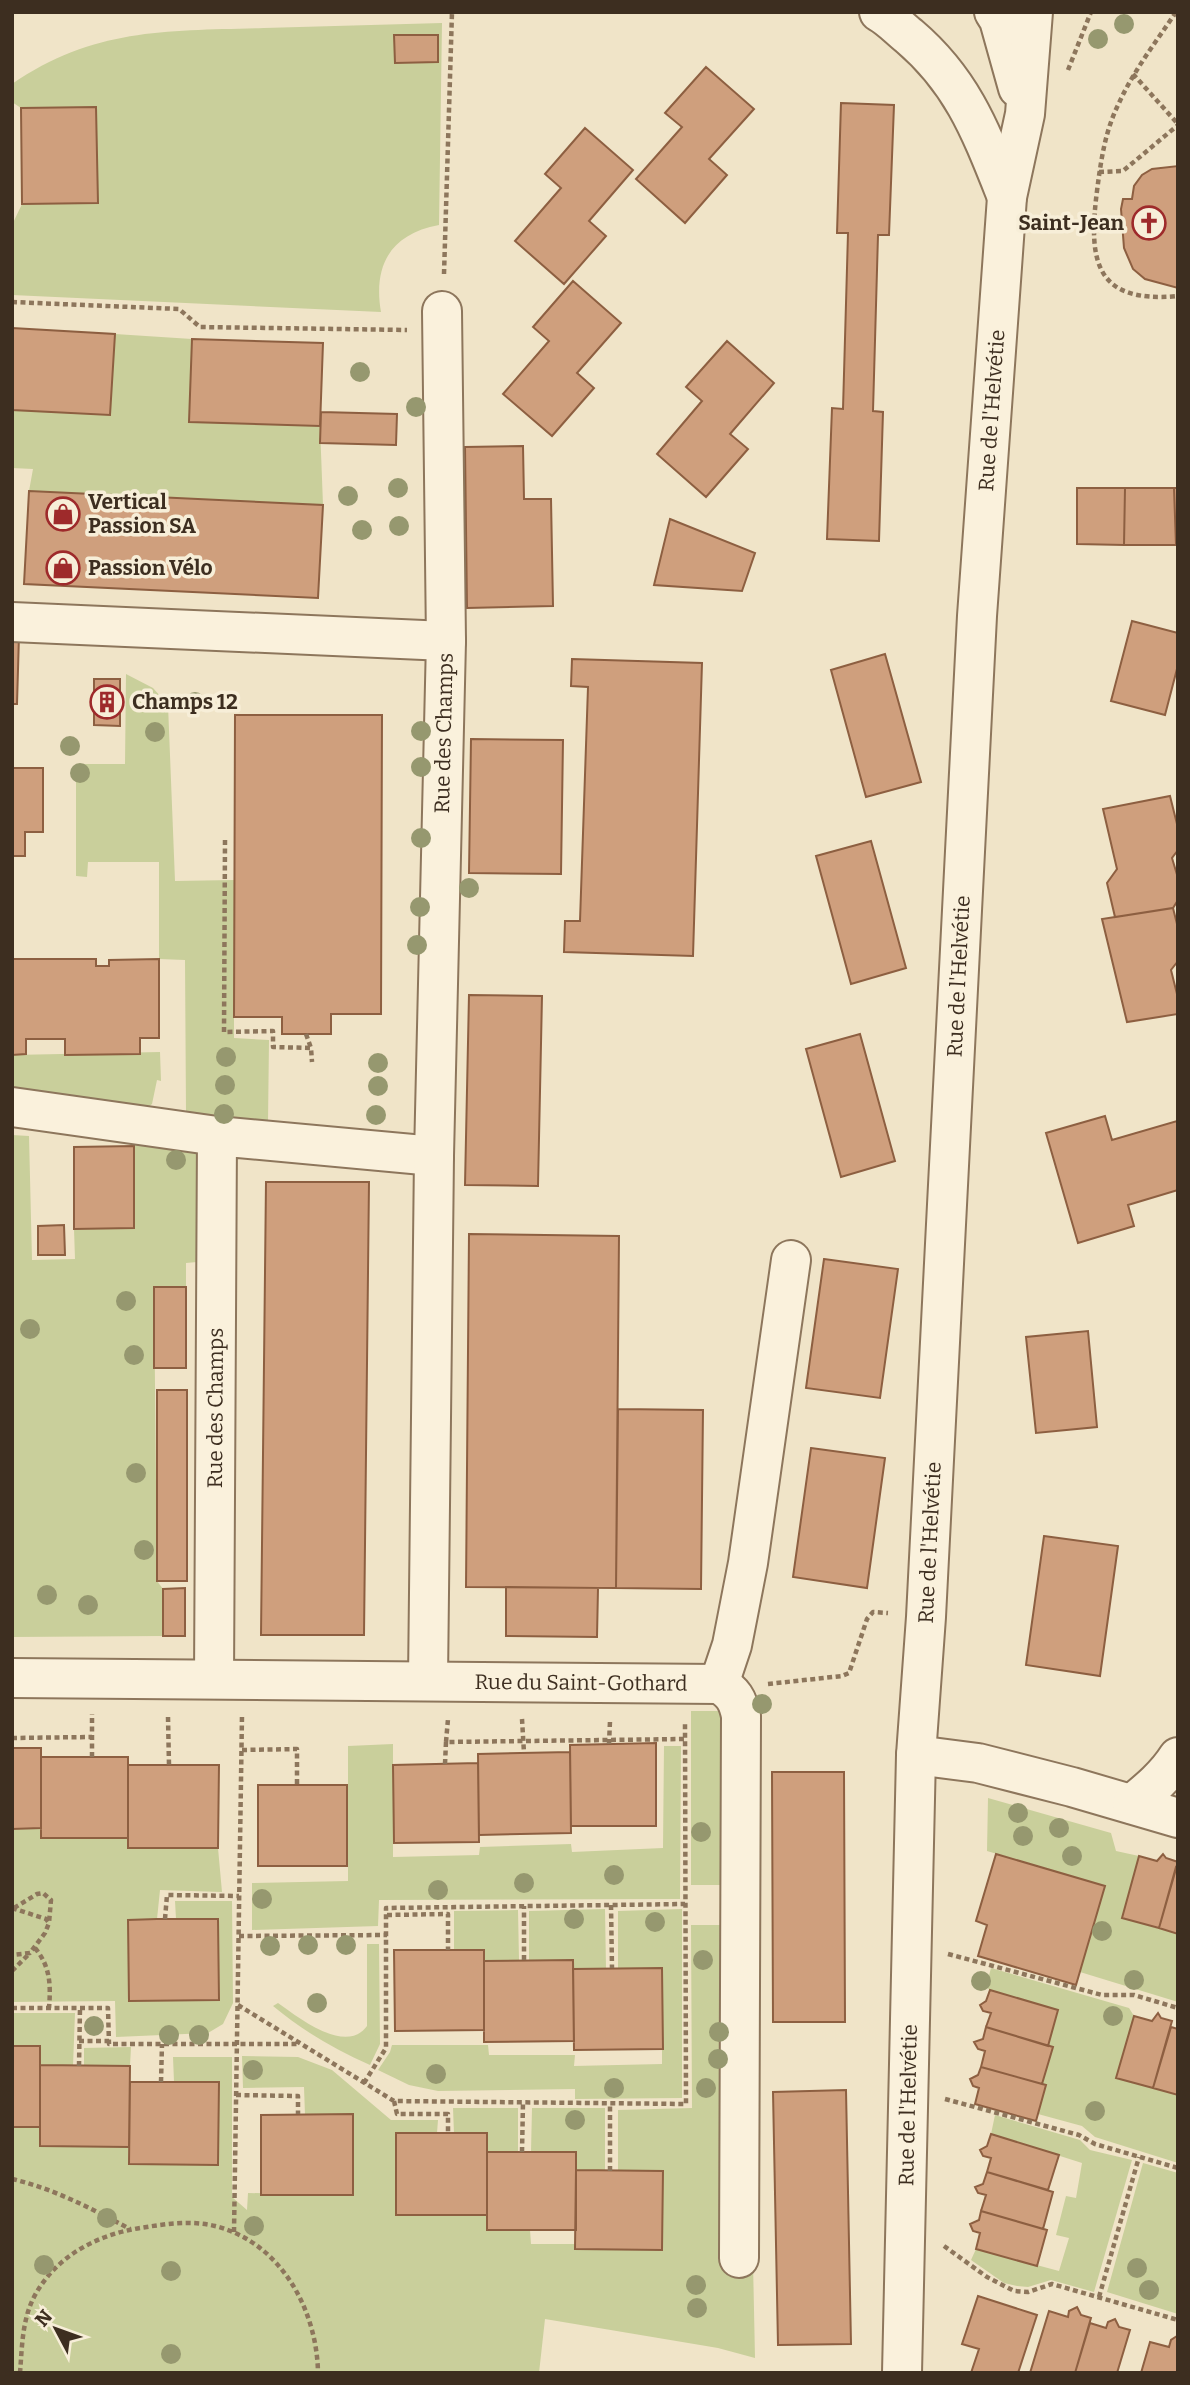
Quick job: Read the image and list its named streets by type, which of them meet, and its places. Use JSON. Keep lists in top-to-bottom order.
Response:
{
  "streets": {
    "street": ["Rue de l'Helvétie", "Rue des Champs", "Rue du Saint-Gothard"]
  },
  "crossings": [
    ["Rue des Champs", "Rue du Saint-Gothard"]
  ],
  "places": {
    "church": ["Saint-Jean"],
    "shop": ["Vertical Passion SA", "Passion Vélo"],
    "building": ["Champs 12"]
  },
  "north": "top left"
}
